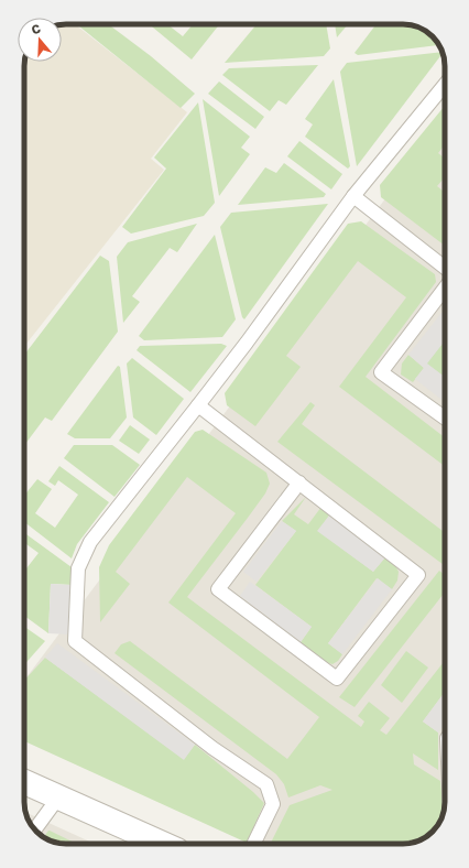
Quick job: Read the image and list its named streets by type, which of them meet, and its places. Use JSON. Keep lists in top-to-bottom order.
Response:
{
  "north": "top"
}
